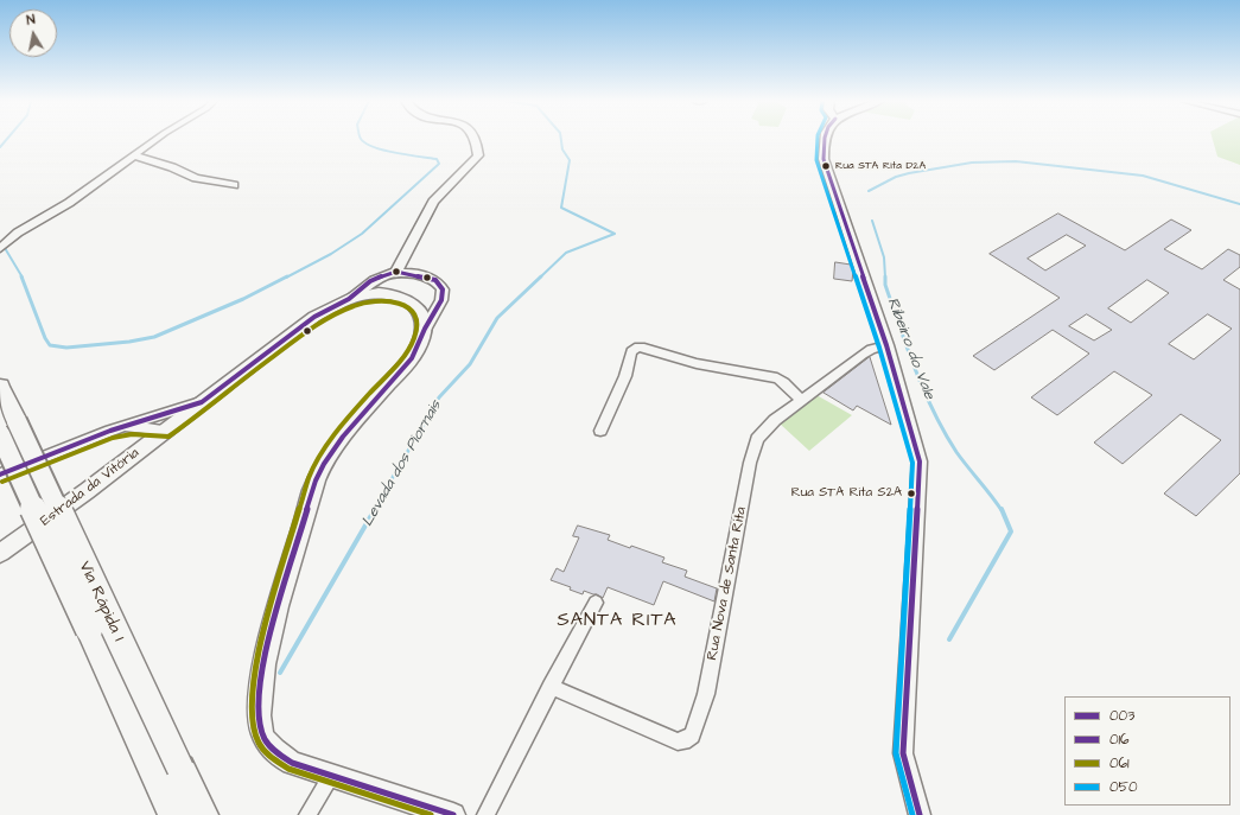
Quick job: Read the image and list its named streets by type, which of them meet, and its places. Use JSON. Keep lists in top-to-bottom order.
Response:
{
  "streets": {
    "highway": ["Via Rápida 1"],
    "main road": ["Estrada da Vitória"],
    "street": ["Rua Nova de Santa Rita"]
  },
  "districts": ["SANTA RITA"],
  "water": ["Ribeiro do Vale", "Levada dos Piornais"],
  "places": ["Rua STA Rita D2A", "Rua STA Rita S2A"],
  "lines": [
    "transit line 016",
    "transit line 050",
    "transit line 003",
    "transit line 061"
  ],
  "legend": [
    "003",
    "016",
    "061",
    "050"
  ],
  "north": "top"
}
